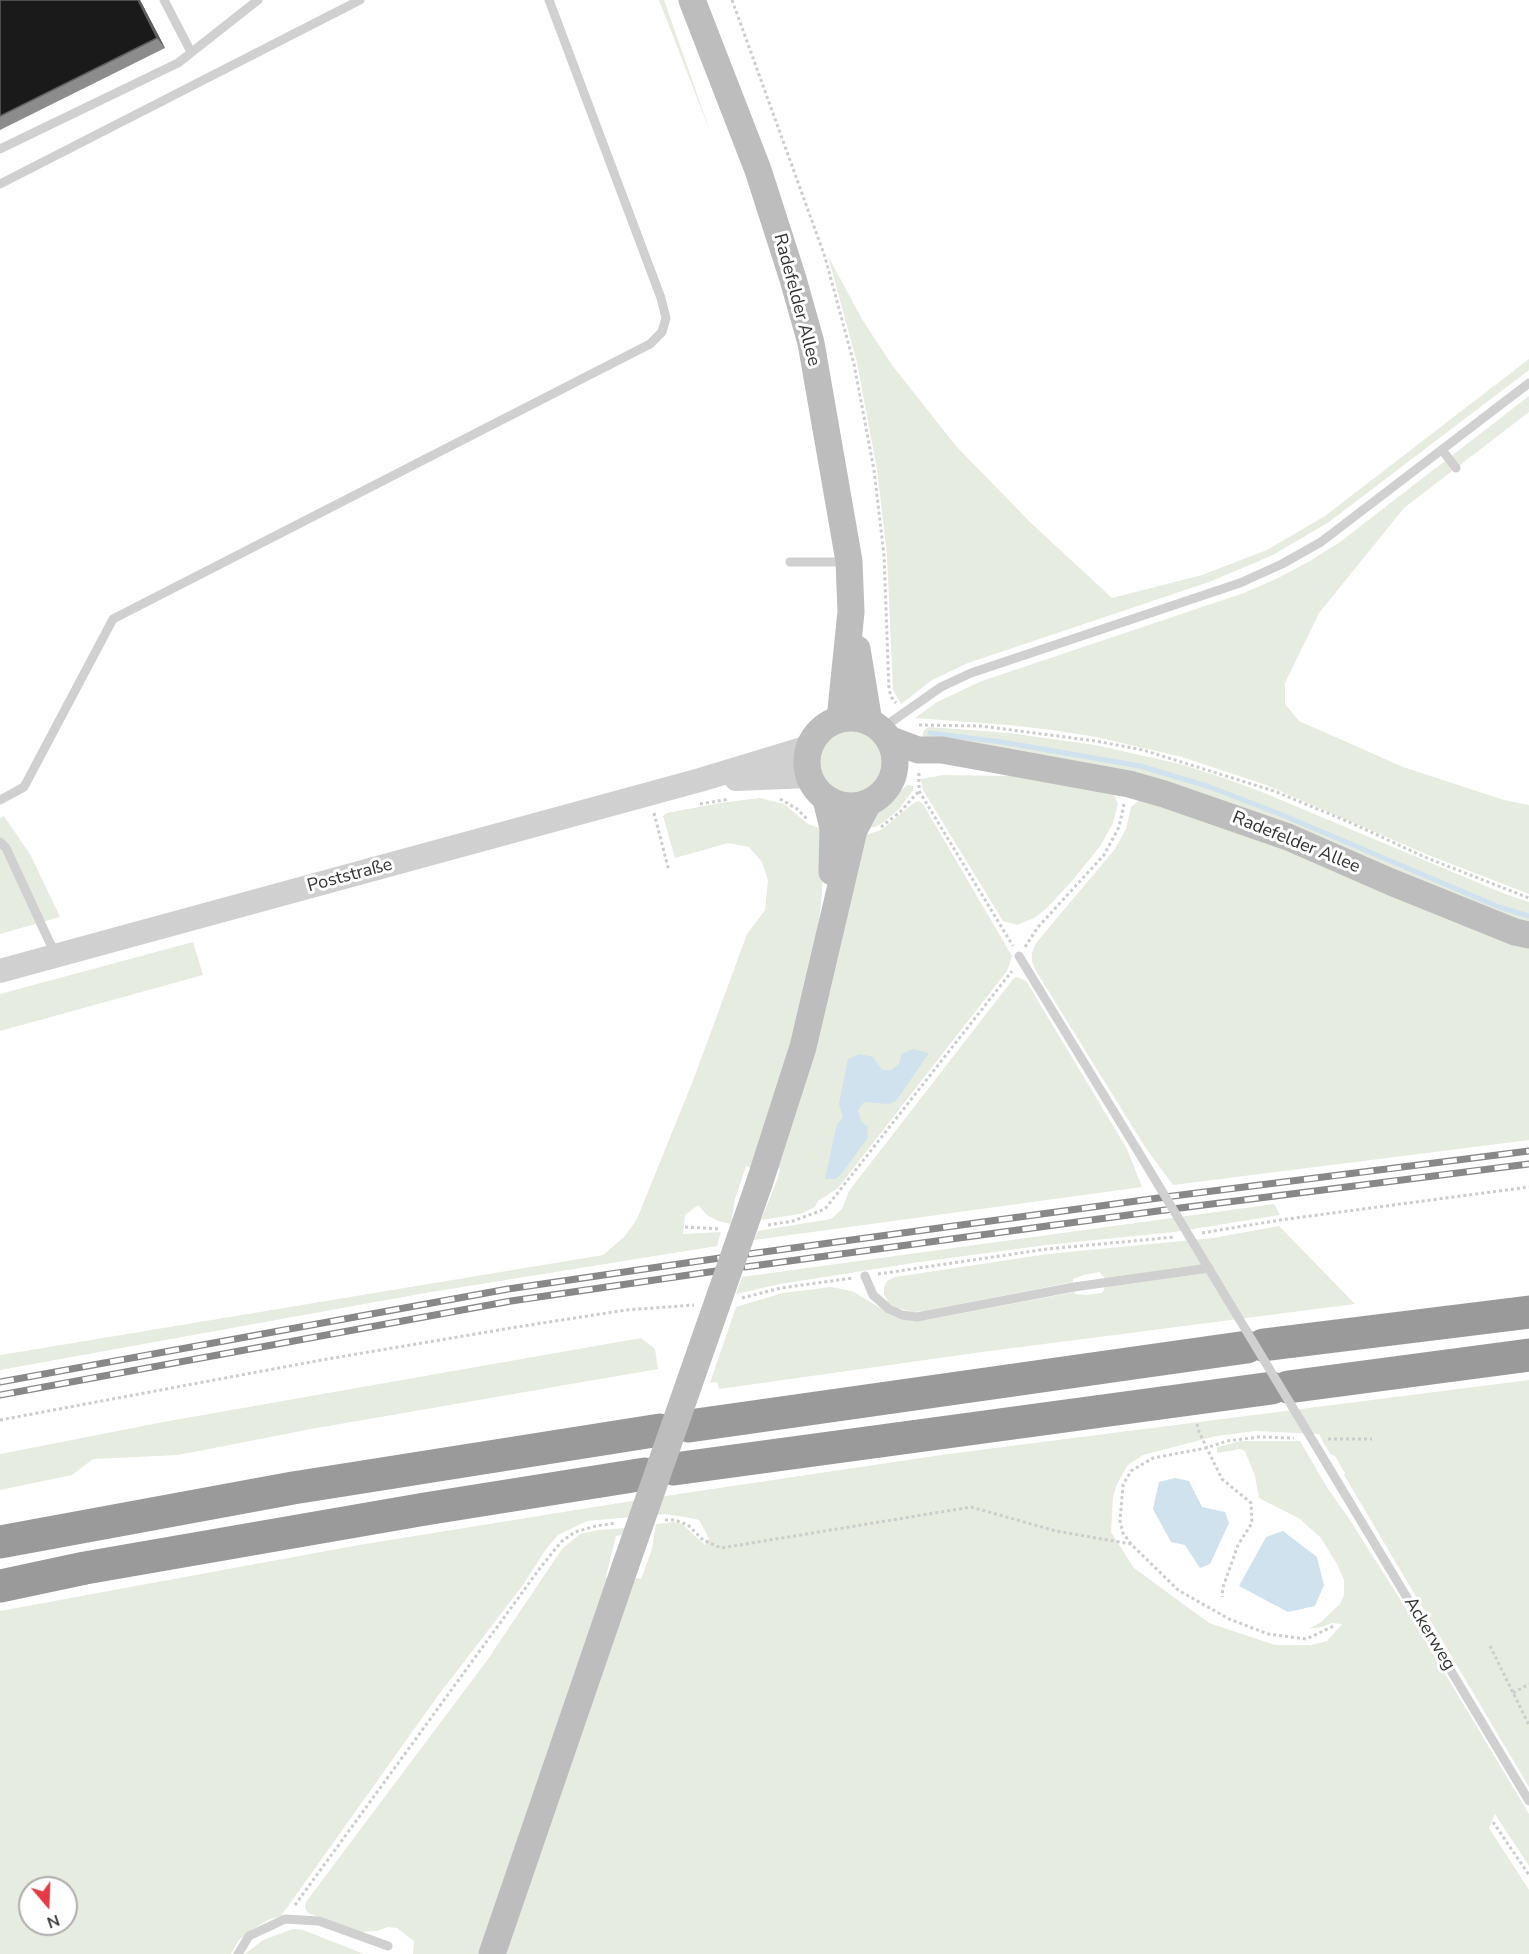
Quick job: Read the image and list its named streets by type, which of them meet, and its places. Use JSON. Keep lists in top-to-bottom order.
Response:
{
  "streets": {
    "main road": ["Radefelder Allee"],
    "street": ["Poststraße"],
    "lane": ["Ackerweg"]
  },
  "crossings": [
    ["Radefelder Allee", "Poststraße"]
  ],
  "north": "bottom"
}
